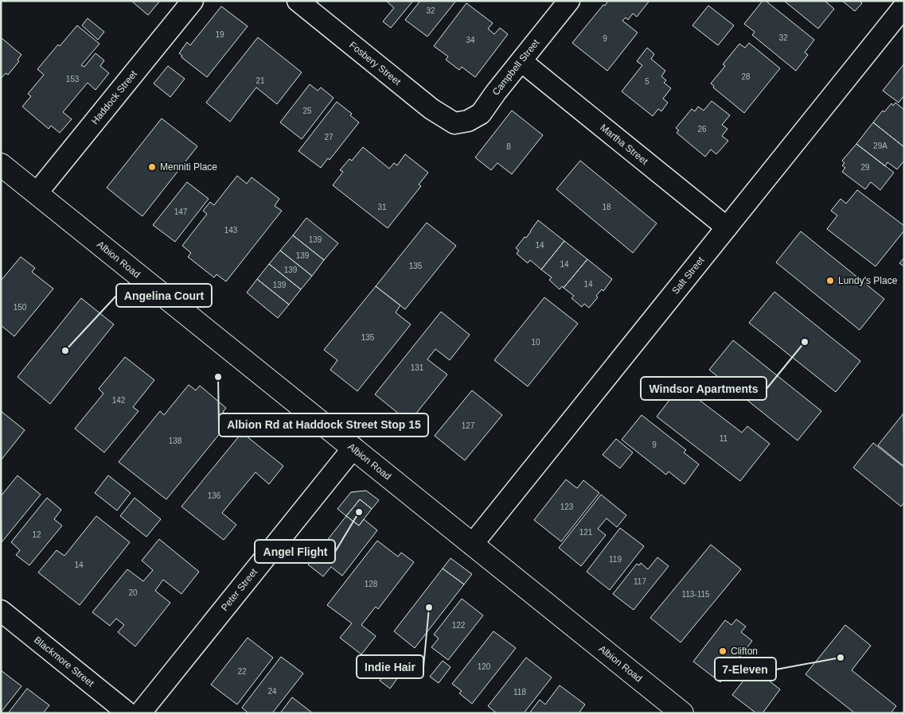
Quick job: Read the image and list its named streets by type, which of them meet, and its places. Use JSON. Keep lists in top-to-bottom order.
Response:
{
  "streets": {
    "main road": ["Albion Road"],
    "street": [
      "Fosbery Street",
      "Campbell Street",
      "Haddock Street",
      "Martha Street",
      "Salt Street",
      "Peter Street",
      "Blackmore Street"
    ]
  },
  "crossings": [
    ["Fosbery Street", "Campbell Street"],
    ["Campbell Street", "Martha Street"],
    ["Haddock Street", "Albion Road"],
    ["Martha Street", "Salt Street"],
    ["Albion Road", "Salt Street"],
    ["Albion Road", "Peter Street"]
  ],
  "places": [
    "Menniti Place",
    "Lundy's Place",
    "Windsor Apartments",
    "Angelina Court",
    "Albion Rd at Haddock Street Stop 15",
    "Angel Flight",
    "Indie Hair",
    "Clifton",
    "7-Eleven"
  ],
  "house_numbers": [
    "32",
    "19",
    "32",
    "9",
    "34",
    "28",
    "153",
    "21",
    "5",
    "25",
    "26",
    "27",
    "29A",
    "8",
    "29",
    "31",
    "18",
    "147",
    "143",
    "139",
    "14",
    "139",
    "14",
    "135",
    "139",
    "14",
    "139",
    "150",
    "135",
    "10",
    "131",
    "142",
    "127",
    "11",
    "138",
    "9",
    "136",
    "123",
    "121",
    "12",
    "119",
    "14",
    "117",
    "128",
    "20",
    "113-115",
    "122",
    "120",
    "22",
    "24",
    "118"
  ]
}
